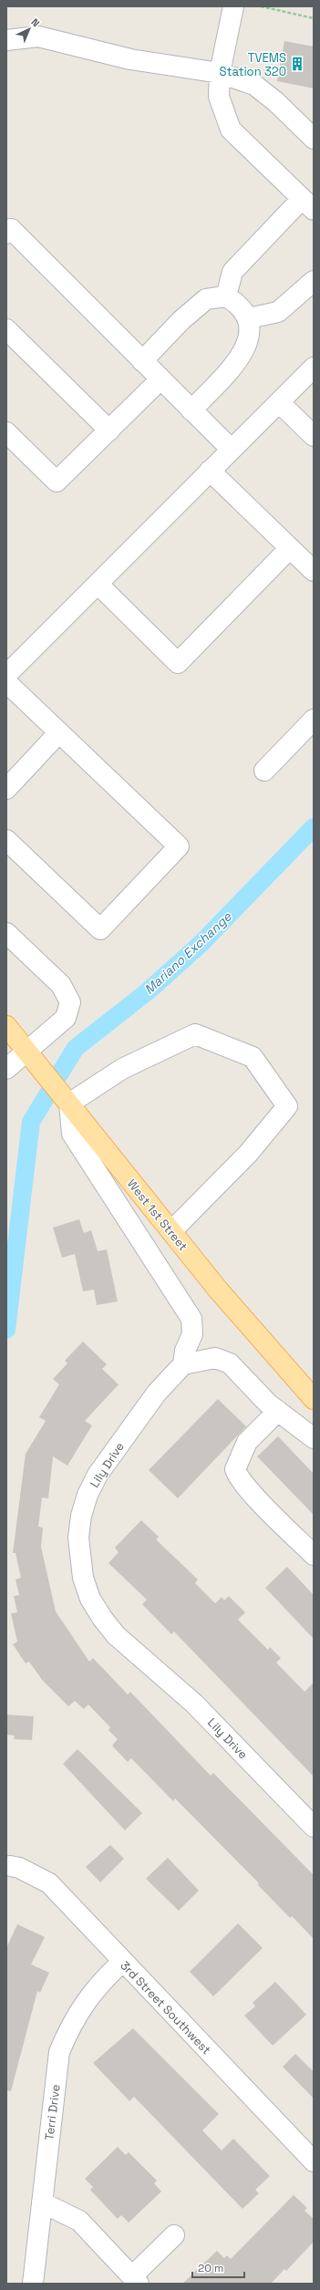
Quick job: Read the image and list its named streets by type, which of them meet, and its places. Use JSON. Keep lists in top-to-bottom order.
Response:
{
  "streets": {
    "main road": ["West 1st Street"],
    "street": ["Lily Drive", "3rd Street Southwest", "Terri Drive"]
  },
  "crossings": [
    ["3rd Street Southwest", "Terri Drive"]
  ],
  "water": ["Mariano Exchange"],
  "places": {
    "building": ["TVEMS Station 320"]
  },
  "scale_bar": "20 m",
  "north": "top right"
}
